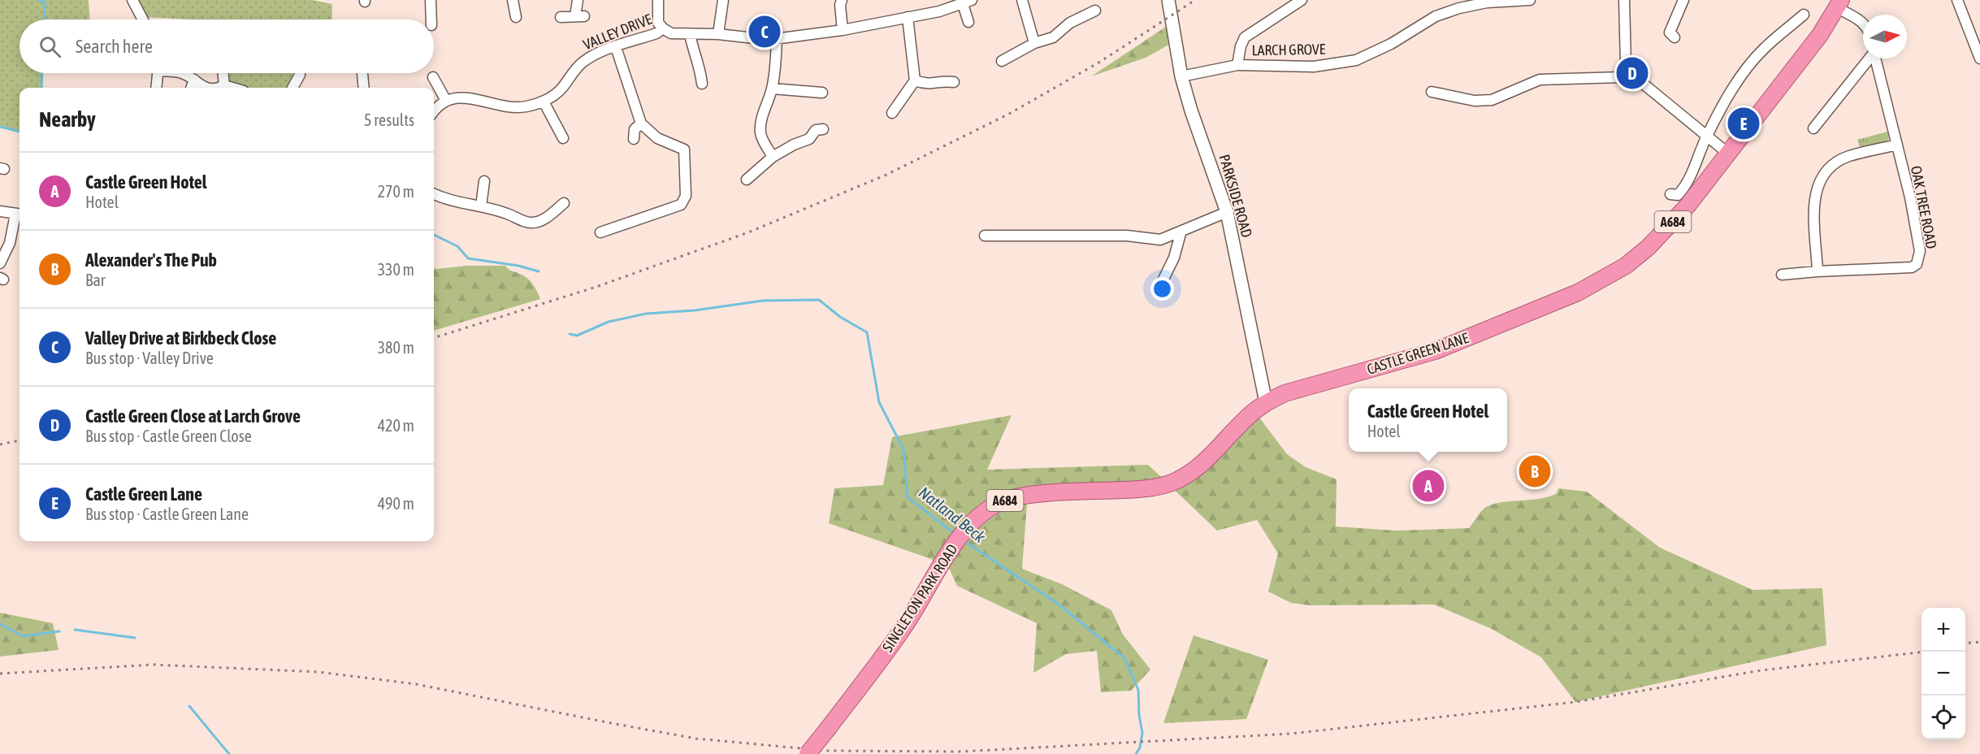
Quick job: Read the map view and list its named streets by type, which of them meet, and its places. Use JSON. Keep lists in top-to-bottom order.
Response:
{
  "streets": {
    "highway": ["A684", "CASTLE GREEN LANE", "SINGLETON PARK ROAD"],
    "street": [
      "VALLEY DRIVE",
      "LARCH GROVE",
      "PARKSIDE ROAD",
      "OAK TREE ROAD"
    ]
  },
  "crossings": [
    ["LARCH GROVE", "PARKSIDE ROAD"],
    ["PARKSIDE ROAD", "CASTLE GREEN LANE"],
    ["PARKSIDE ROAD", "SINGLETON PARK ROAD"],
    ["CASTLE GREEN LANE", "SINGLETON PARK ROAD"]
  ],
  "water": ["Natland Beck"],
  "north": "right",
  "page": {
    "pins": [
      "C",
      "D",
      "E",
      "B",
      "A"
    ],
    "search": "Search here",
    "heading": ["Nearby", "5 results"],
    "list": [
      {
        "mark": "A",
        "name": "Castle Green Hotel",
        "note": "Hotel",
        "value": "270 m"
      },
      {
        "mark": "B",
        "name": "Alexander's The Pub",
        "note": "Bar",
        "value": "330 m"
      },
      {
        "mark": "C",
        "name": "Valley Drive at Birkbeck Close",
        "note": "Bus stop · Valley Drive",
        "value": "380 m"
      },
      {
        "mark": "D",
        "name": "Castle Green Close at Larch Grove",
        "note": "Bus stop · Castle Green Close",
        "value": "420 m"
      },
      {
        "mark": "E",
        "name": "Castle Green Lane",
        "note": "Bus stop · Castle Green Lane",
        "value": "490 m"
      }
    ],
    "popup": ["Castle Green Hotel", "Hotel"],
    "map_buttons": ["+", "−"]
  }
}
